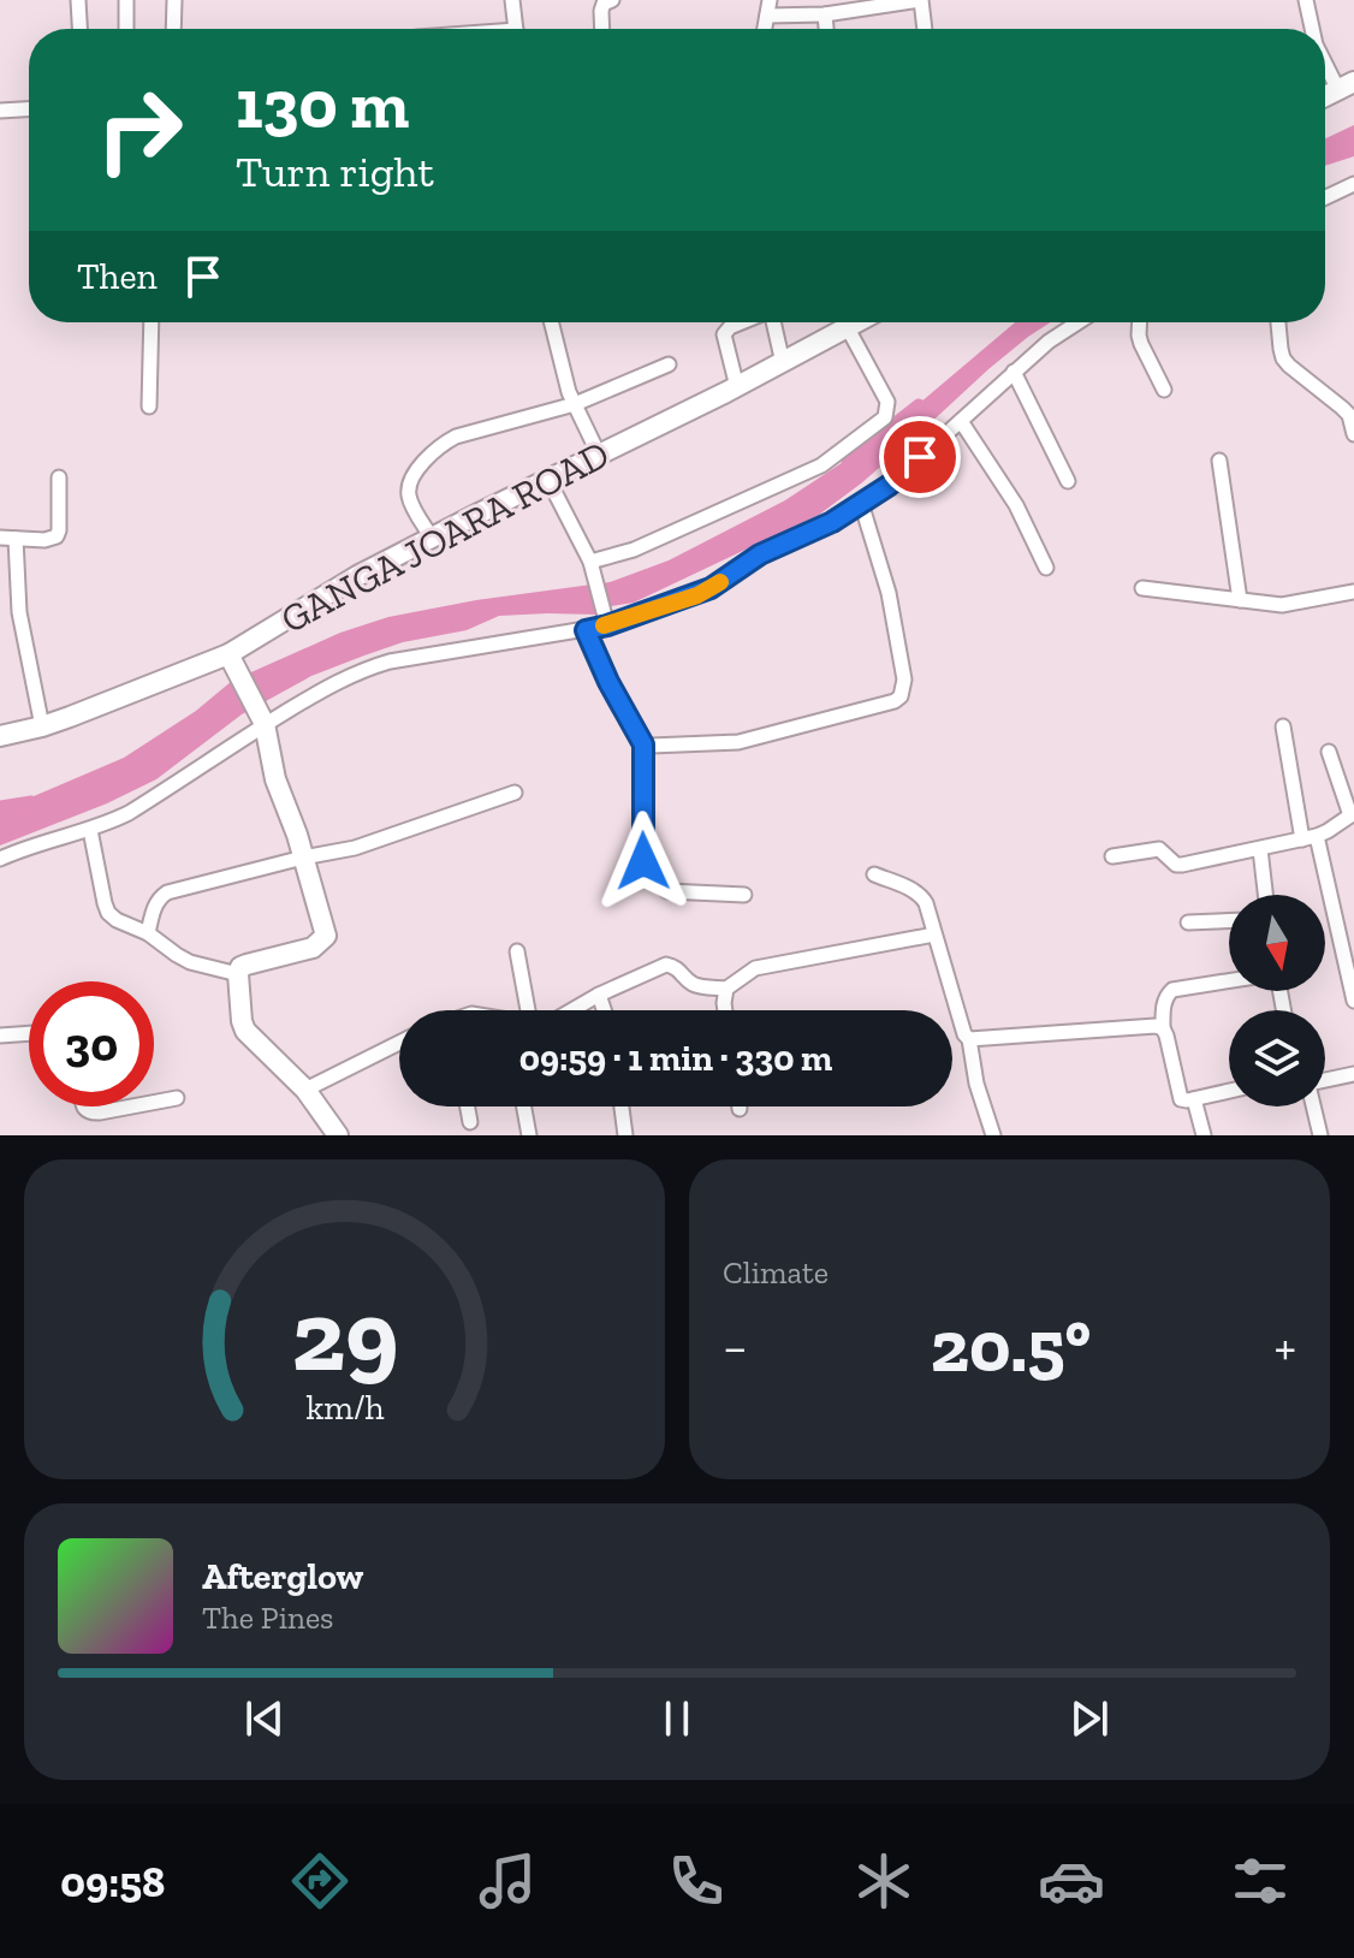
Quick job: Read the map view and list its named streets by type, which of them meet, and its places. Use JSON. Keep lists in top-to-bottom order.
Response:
{
  "streets": {
    "main road": ["GANGA JOARA ROAD"]
  },
  "north": "bottom",
  "page": {
    "turn": ["130 m", "Turn right"],
    "then": "Then",
    "limit": "30",
    "trip": "09:59 · 1 min · 330 m",
    "tile": "Climate",
    "heat": ["−", "20.5°", "+"],
    "song": ["Afterglow", "The Pines"],
    "tabs": "09:58",
    "gauge": ["29", "km/h"]
  }
}
